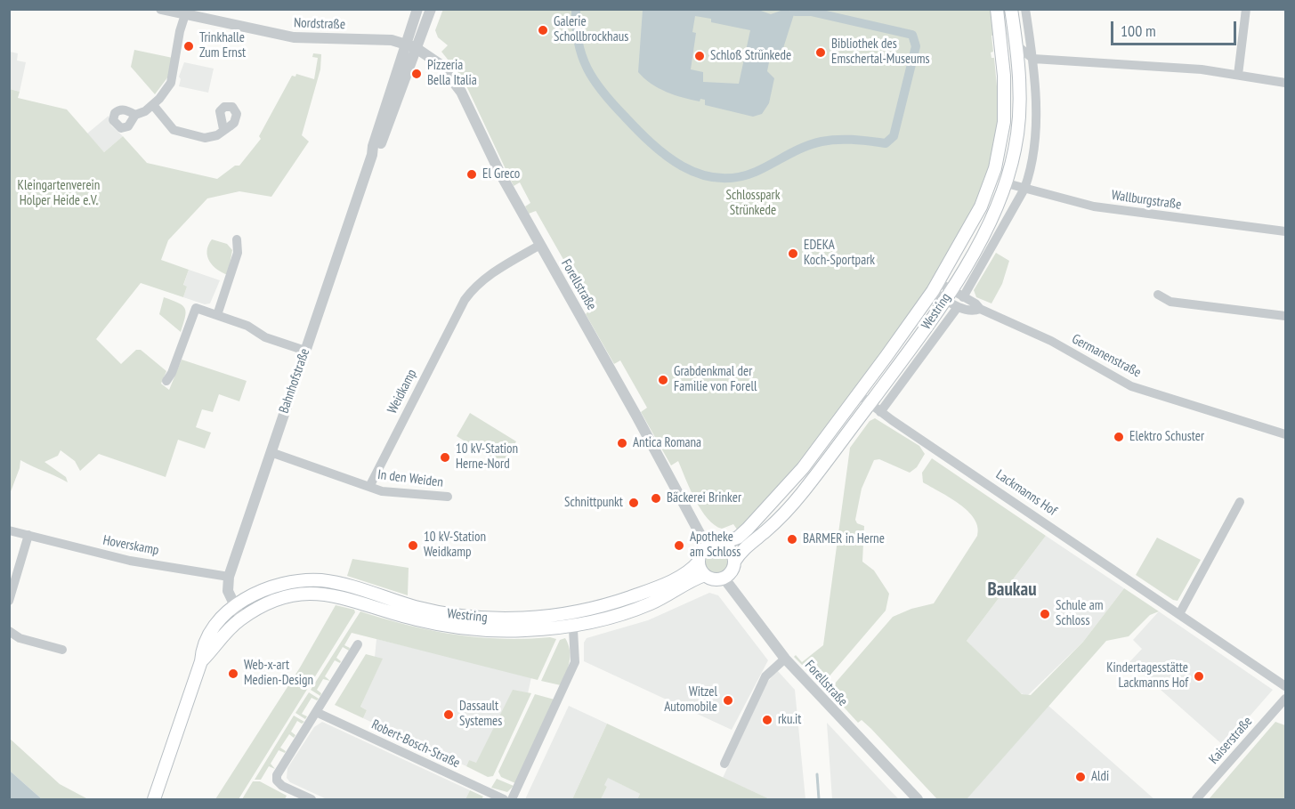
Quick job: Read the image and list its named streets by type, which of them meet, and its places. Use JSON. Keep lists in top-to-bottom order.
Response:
{
  "streets": {
    "main road": ["Westring"],
    "street": [
      "Nordstraße",
      "Wallburgstraße",
      "Forellstraße",
      "Germanenstraße",
      "Bahnhofstraße",
      "Weidkamp",
      "In den Weiden",
      "Lackmanns Hof",
      "Hoverskamp",
      "Kaiserstraße",
      "Robert-Bosch-Straße"
    ]
  },
  "crossings": [
    ["Nordstraße", "Forellstraße"],
    ["Nordstraße", "Bahnhofstraße"],
    ["Wallburgstraße", "Westring"],
    ["Forellstraße", "Westring"],
    ["Forellstraße", "Bahnhofstraße"],
    ["Forellstraße", "Weidkamp"],
    ["Westring", "Germanenstraße"],
    ["Westring", "Bahnhofstraße"],
    ["Westring", "Lackmanns Hof"],
    ["Bahnhofstraße", "Hoverskamp"],
    ["Weidkamp", "In den Weiden"]
  ],
  "districts": ["Baukau"],
  "parks": ["Kleingartenverein Holper Heide e.V.", "Schlosspark Strünkede"],
  "places": [
    "Galerie Schollbrockhaus",
    "Trinkhalle Zum Ernst",
    "Bibliothek des Emschertal-Museums",
    "Schloß Strünkede",
    "Pizzeria Bella Italia",
    "El Greco",
    "EDEKA Koch-Sportpark",
    "Grabdenkmal der Familie von Forell",
    "Elektro Schuster",
    "Antica Romana",
    "10 kV-Station Herne-Nord",
    "Bäckerei Brinker",
    "Schnittpunkt",
    "BARMER in Herne",
    "10 kV-Station Weidkamp",
    "Apotheke am Schloss",
    "Schule am Schloss",
    "Web-x-art Medien-Design",
    "Kindertagesstätte Lackmanns Hof",
    "Witzel Automobile",
    "Dassault Systemes",
    "rku.it",
    "Aldi"
  ],
  "scale_bar": "100 m"
}
